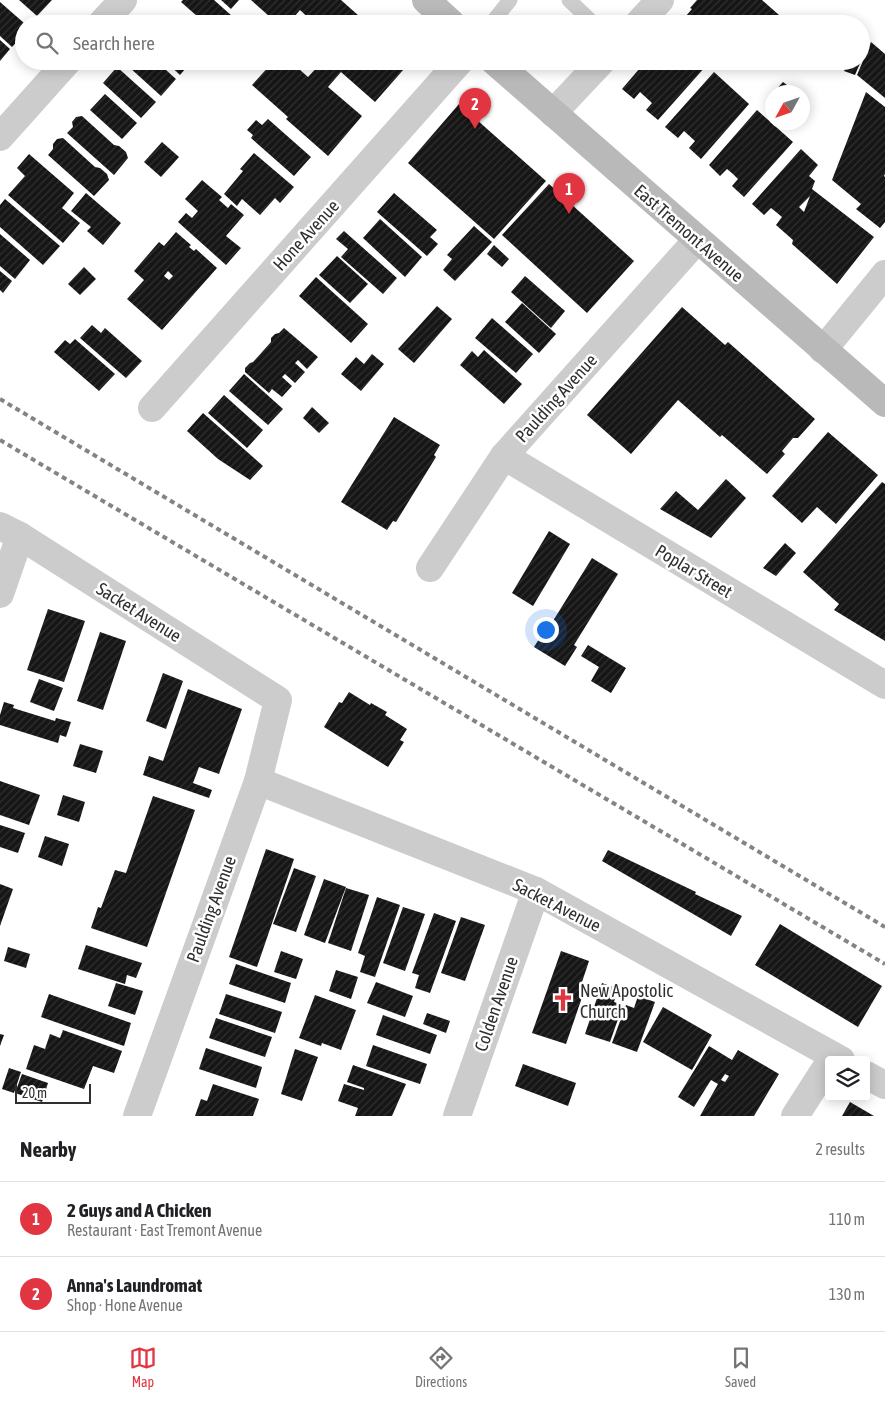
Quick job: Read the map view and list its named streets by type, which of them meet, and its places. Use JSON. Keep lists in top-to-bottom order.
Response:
{
  "streets": {
    "main road": ["East Tremont Avenue"],
    "street": [
      "Hone Avenue",
      "Paulding Avenue",
      "Poplar Street",
      "Sacket Avenue",
      "Colden Avenue"
    ]
  },
  "crossings": [
    ["East Tremont Avenue", "Paulding Avenue"],
    ["Paulding Avenue", "Poplar Street"],
    ["Paulding Avenue", "Sacket Avenue"],
    ["Sacket Avenue", "Colden Avenue"]
  ],
  "places": {
    "church": ["New Apostolic Church"]
  },
  "scale_bar": "20 m",
  "north": "bottom left",
  "page": {
    "search": "Search here",
    "pins": ["2", "1"],
    "scale": "20 m",
    "heading": ["Nearby", "2 results"],
    "list": [
      {
        "mark": "1",
        "name": "2 Guys and A Chicken",
        "note": "Restaurant · East Tremont Avenue",
        "value": "110 m"
      },
      {
        "mark": "2",
        "name": "Anna's Laundromat",
        "note": "Shop · Hone Avenue",
        "value": "130 m"
      }
    ],
    "nav": ["Map", "Directions", "Saved"]
  }
}
